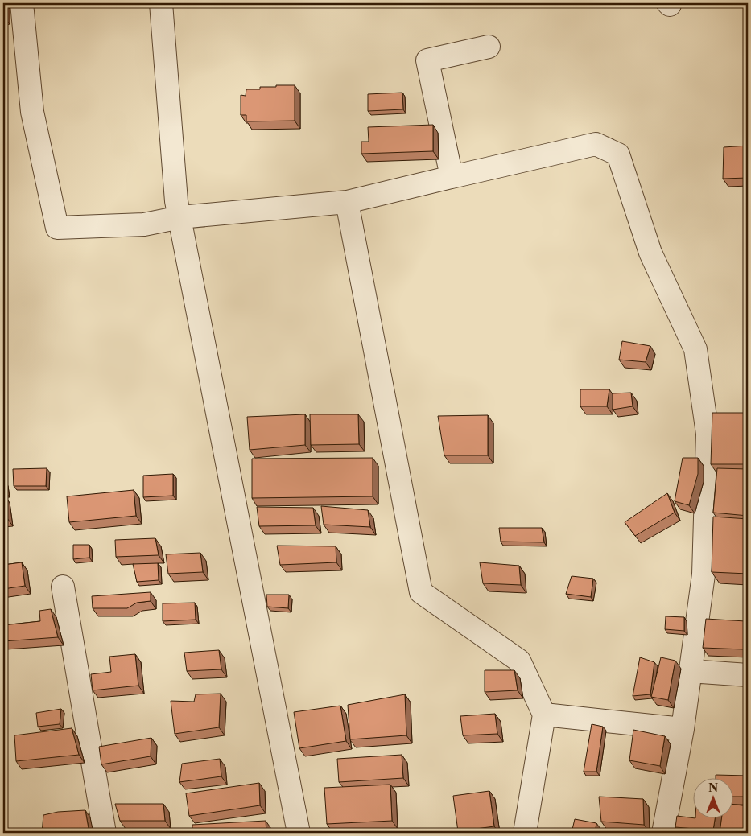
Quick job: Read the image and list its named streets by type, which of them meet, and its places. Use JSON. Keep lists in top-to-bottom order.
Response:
{
  "north": "top"
}
